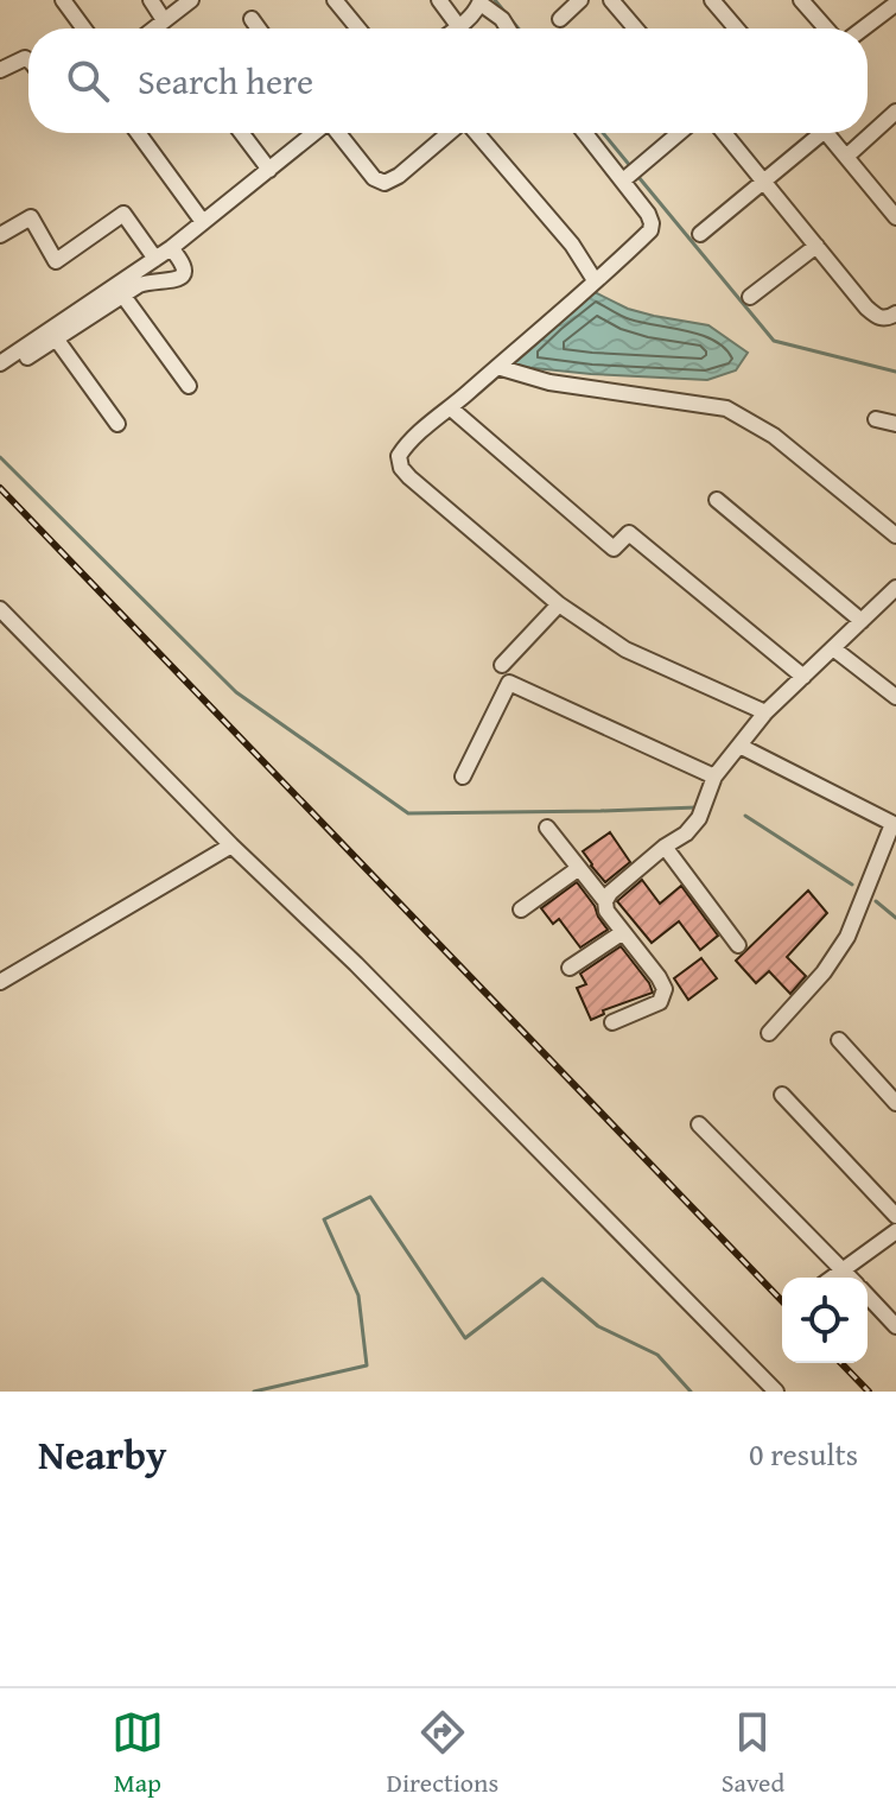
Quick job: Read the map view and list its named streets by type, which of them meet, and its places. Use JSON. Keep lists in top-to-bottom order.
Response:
{
  "page": {
    "search": "Search here",
    "heading": ["Nearby", "0 results"],
    "nav": ["Map", "Directions", "Saved"]
  }
}
